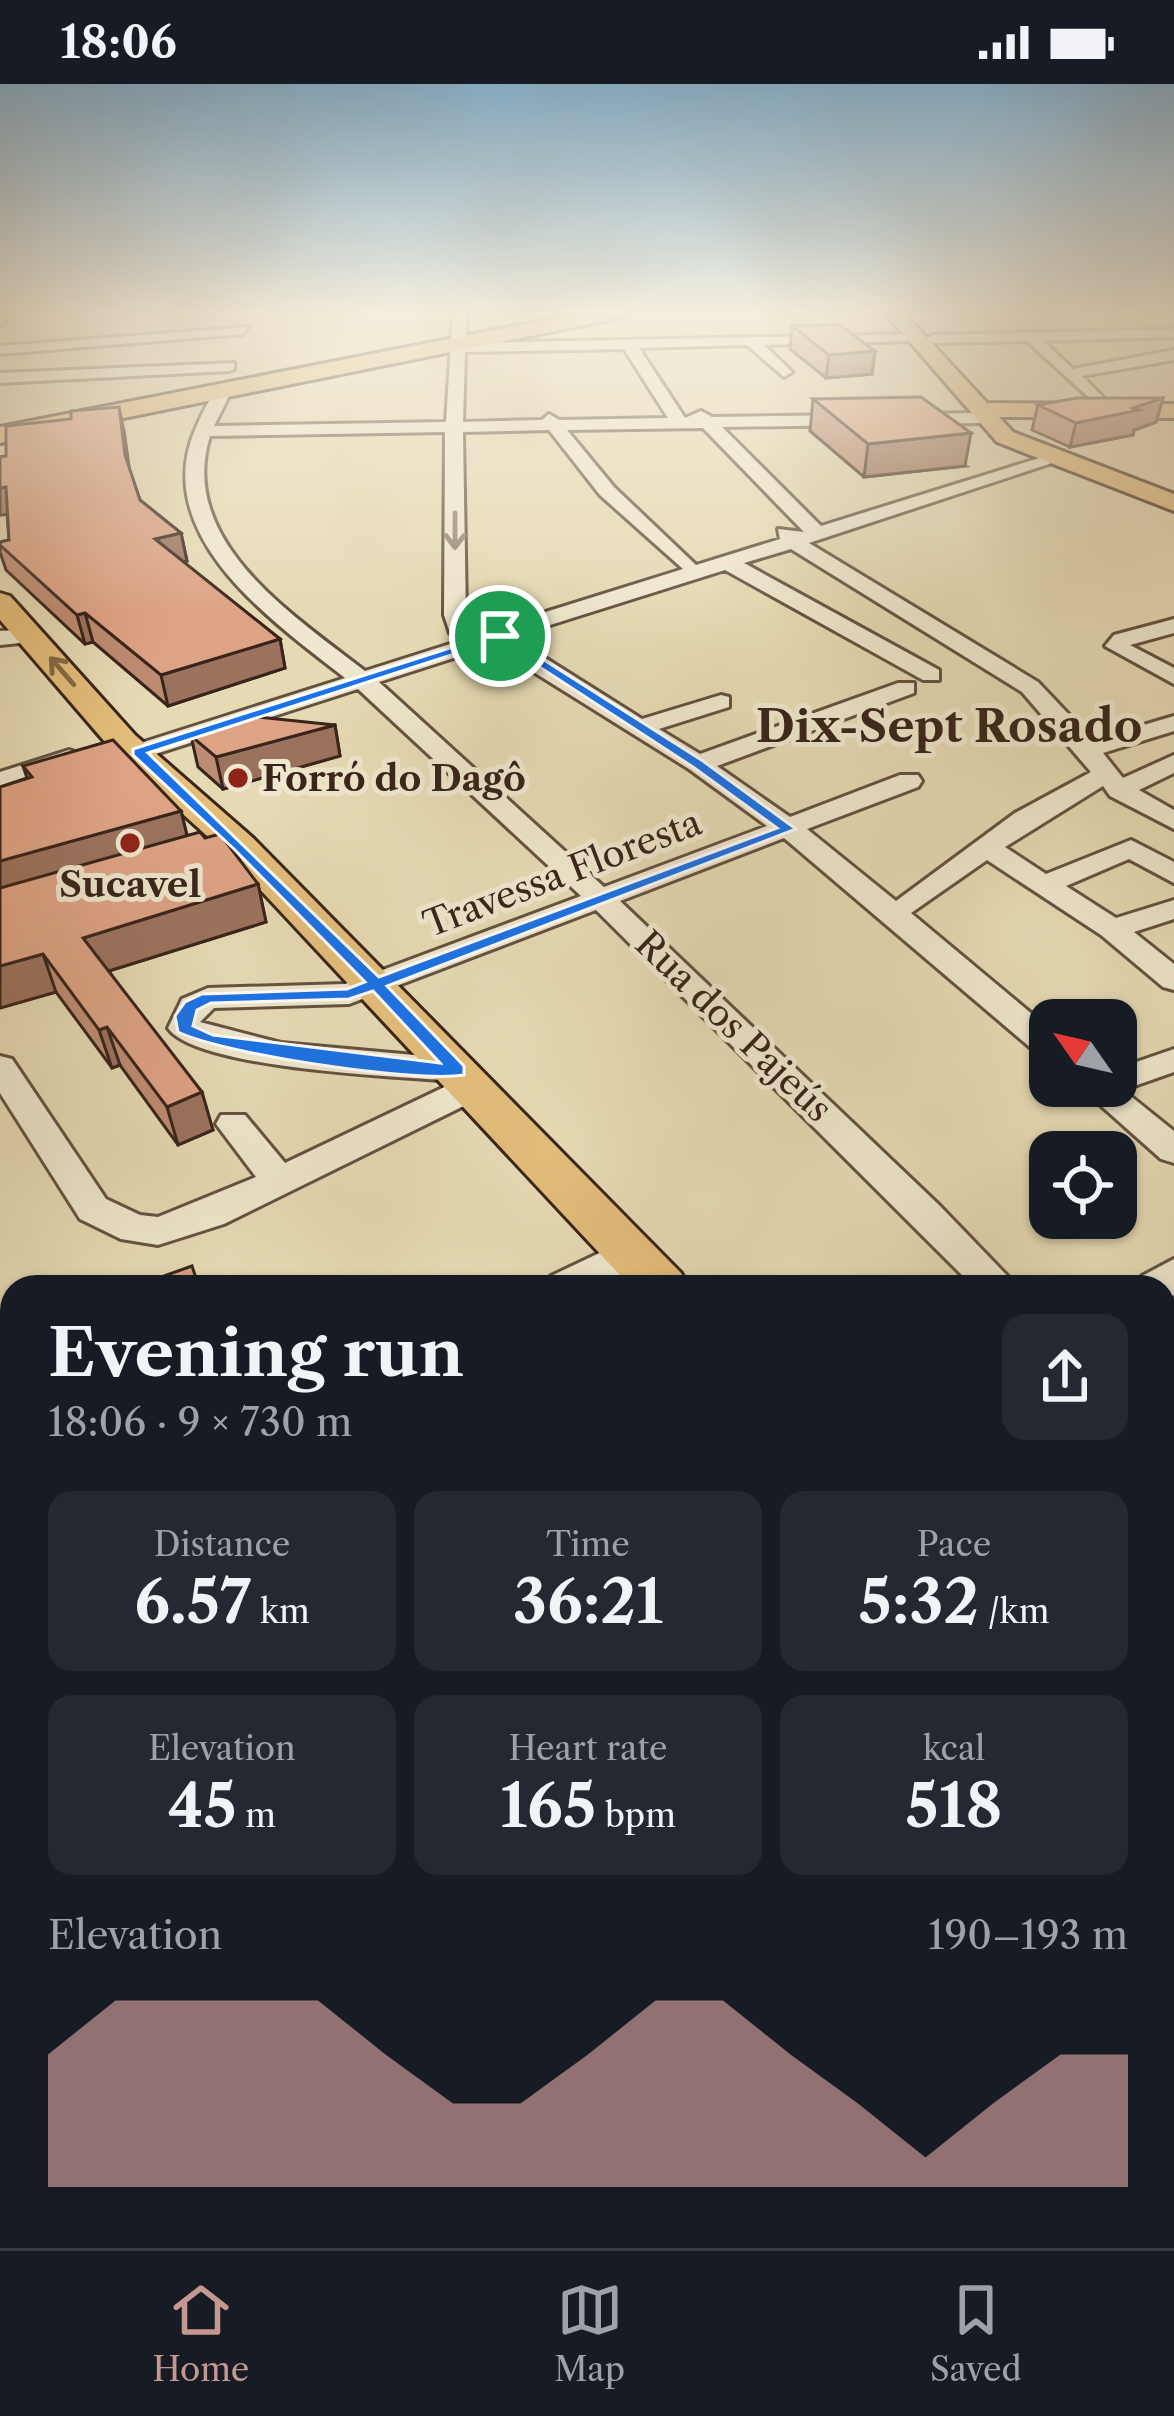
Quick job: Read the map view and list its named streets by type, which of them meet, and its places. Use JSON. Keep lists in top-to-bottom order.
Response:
{
  "streets": {
    "street": ["Travessa Floresta", "Rua dos Pajeús"]
  },
  "crossings": [
    ["Travessa Floresta", "Rua dos Pajeús"]
  ],
  "districts": ["Dix-Sept Rosado"],
  "places": ["Forró do Dagô", "Sucavel"],
  "north": "top left",
  "page": {
    "status": "18:06",
    "heading": ["Evening run", "18:06 · 9 × 730 m"],
    "stats": [
      ["Distance", "6.57 km"],
      ["Time", "36:21"],
      ["Pace", "5:32 /km"],
      ["Elevation", "45 m"],
      ["Heart rate", "165 bpm"],
      ["kcal", "518"]
    ],
    "chart": ["Elevation", "190–193 m"],
    "tabs": ["Home", "Map", "Saved"]
  }
}
